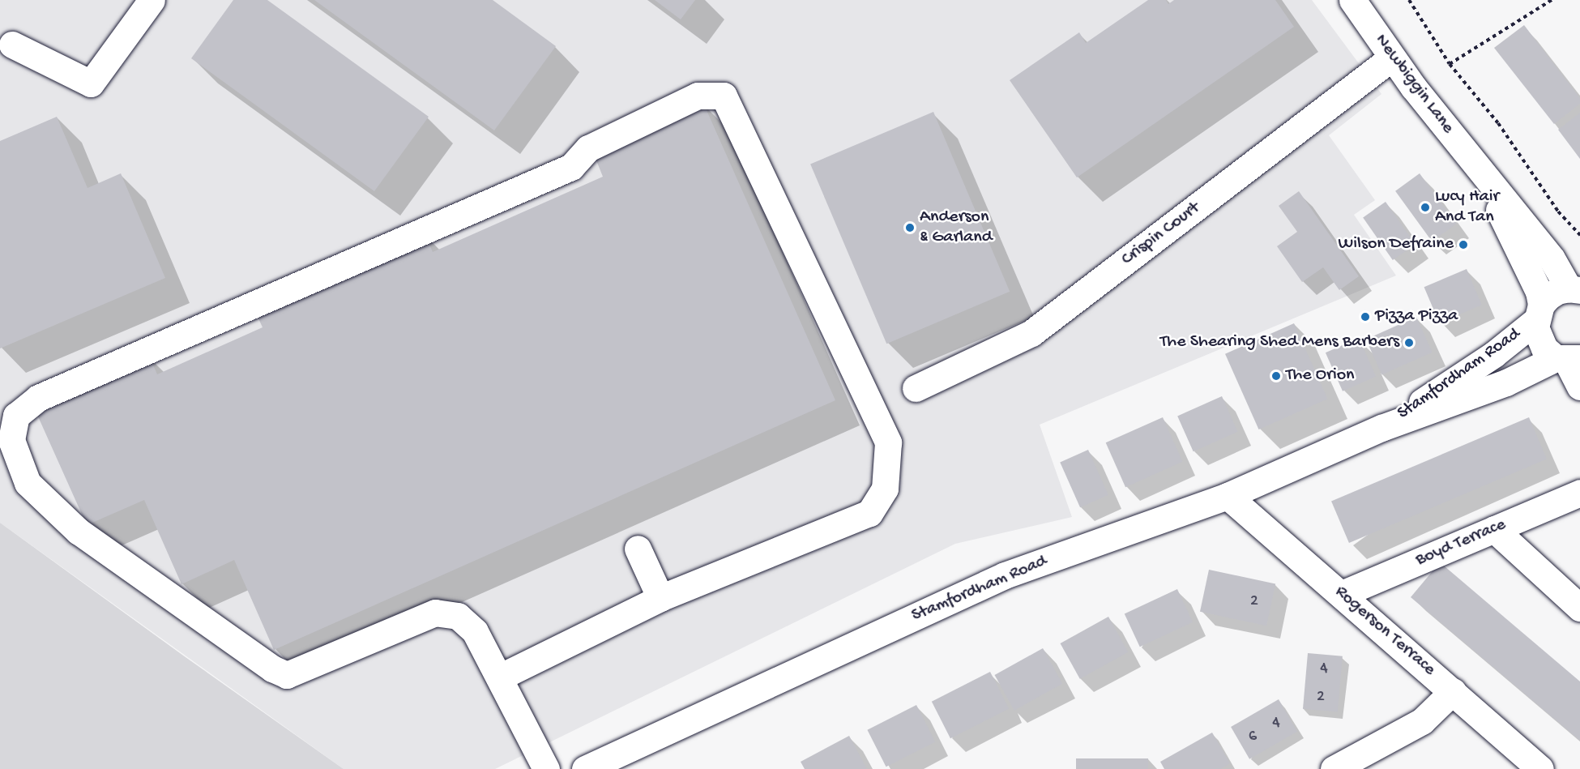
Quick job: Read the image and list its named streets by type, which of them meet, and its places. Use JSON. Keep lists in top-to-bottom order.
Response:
{
  "streets": {
    "street": [
      "Newbiggin Lane",
      "Crispin Court",
      "Stamfordham Road",
      "Boyd Terrace",
      "Rogerson Terrace"
    ]
  },
  "crossings": [
    ["Newbiggin Lane", "Crispin Court"],
    ["Newbiggin Lane", "Stamfordham Road"],
    ["Stamfordham Road", "Rogerson Terrace"],
    ["Boyd Terrace", "Rogerson Terrace"]
  ],
  "places": [
    "Lucy Hair And Tan",
    "Anderson & Garland",
    "Wilson Defraine",
    "Pizza Pizza",
    "The Shearing Shed Mens Barbers",
    "The Orion"
  ],
  "house_numbers": [
    "2",
    "4",
    "2",
    "4",
    "6"
  ]
}
